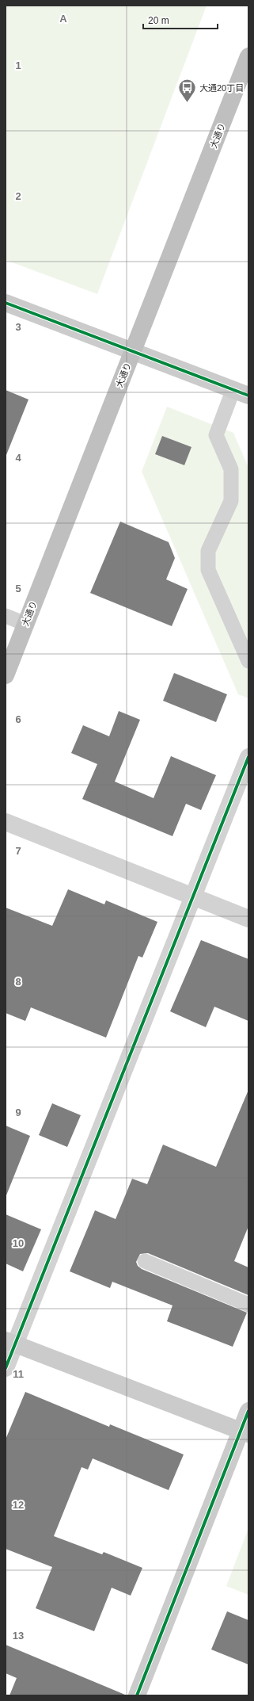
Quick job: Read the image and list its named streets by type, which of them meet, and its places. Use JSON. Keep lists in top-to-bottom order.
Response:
{
  "streets": {
    "highway": ["大通り"]
  },
  "places": {
    "bus stop": ["大通20丁目"]
  },
  "scale_bar": "20 m",
  "grid": {
    "columns": ["A"],
    "rows": [
      "1",
      "2",
      "3",
      "4",
      "5",
      "6",
      "7",
      "8",
      "9",
      "10",
      "11",
      "12",
      "13"
    ]
  }
}
